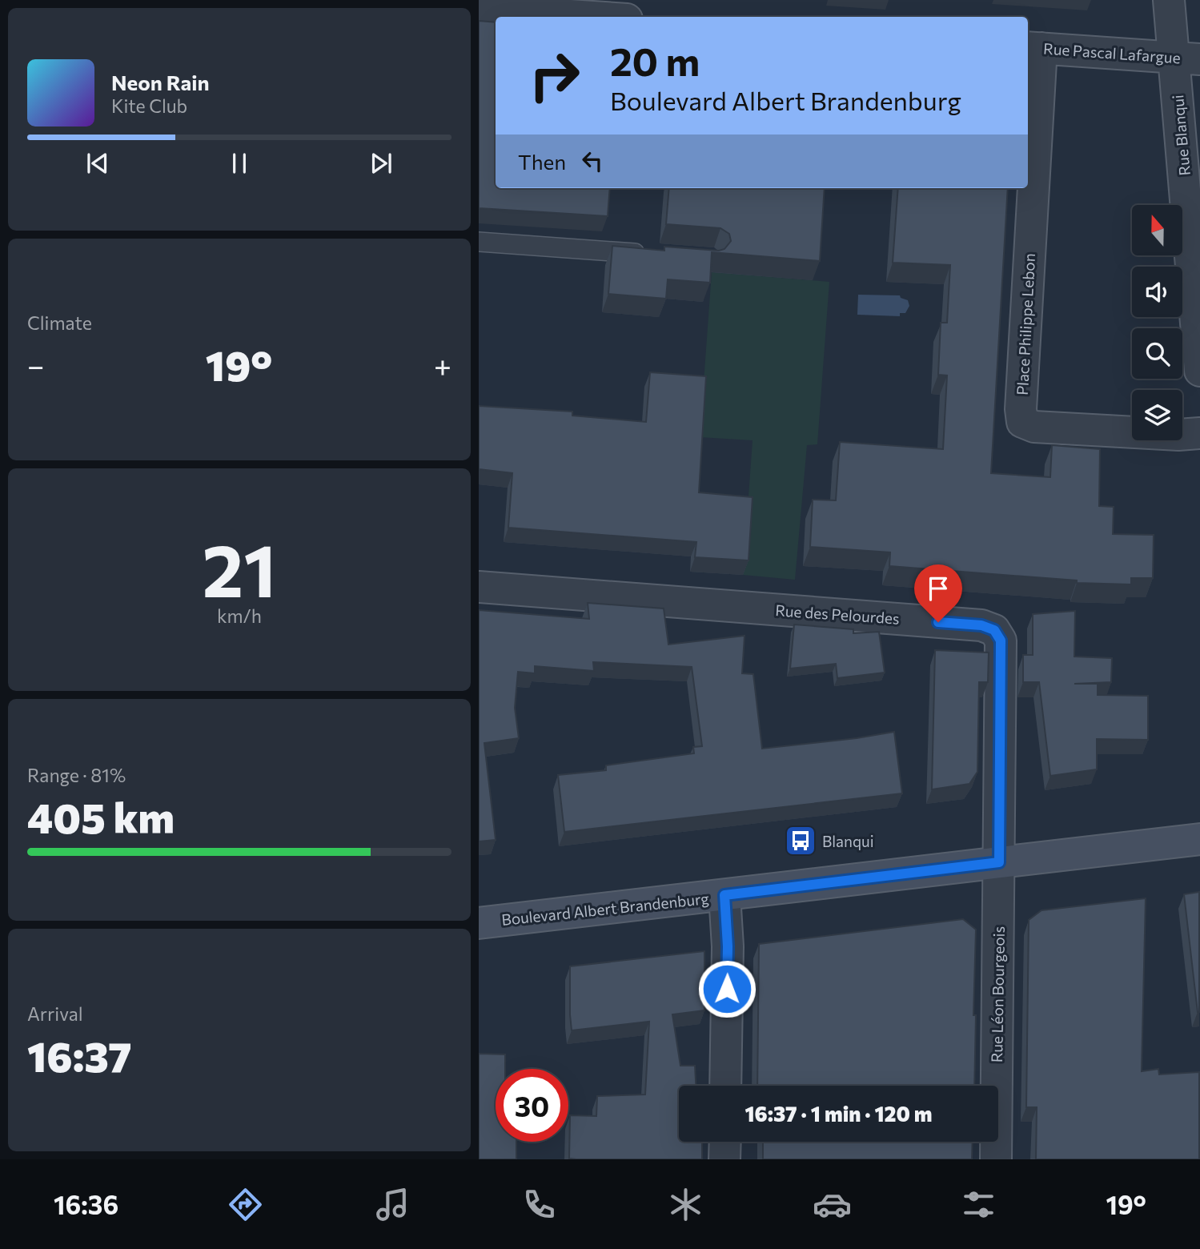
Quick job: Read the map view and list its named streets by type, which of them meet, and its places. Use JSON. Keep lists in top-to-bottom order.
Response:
{
  "streets": {
    "street": [
      "Rue Pascal Lafargue",
      "Rue Blanqui",
      "Place Philippe Lebon",
      "Rue des Pelourdes",
      "Boulevard Albert Brandenburg",
      "Rue Léon Bourgeois"
    ]
  },
  "crossings": [
    ["Rue Pascal Lafargue", "Rue Blanqui"],
    ["Rue Pascal Lafargue", "Place Philippe Lebon"],
    ["Rue des Pelourdes", "Boulevard Albert Brandenburg"],
    ["Rue des Pelourdes", "Rue Léon Bourgeois"],
    ["Boulevard Albert Brandenburg", "Rue Léon Bourgeois"]
  ],
  "places": {
    "bus stop": ["Blanqui"]
  },
  "north": "top",
  "page": {
    "turn": ["20 m", "Boulevard Albert Brandenburg"],
    "song": ["Neon Rain", "Kite Club"],
    "then": "Then",
    "tile": [
      "Climate",
      ["21", "km/h"],
      ["Range · 81%", "405 km"],
      ["Arrival", "16:37"]
    ],
    "heat": ["−", "19°", "+"],
    "limit": "30",
    "trip": "16:37 · 1 min · 120 m",
    "tabs": ["16:36", "19°"]
  }
}
